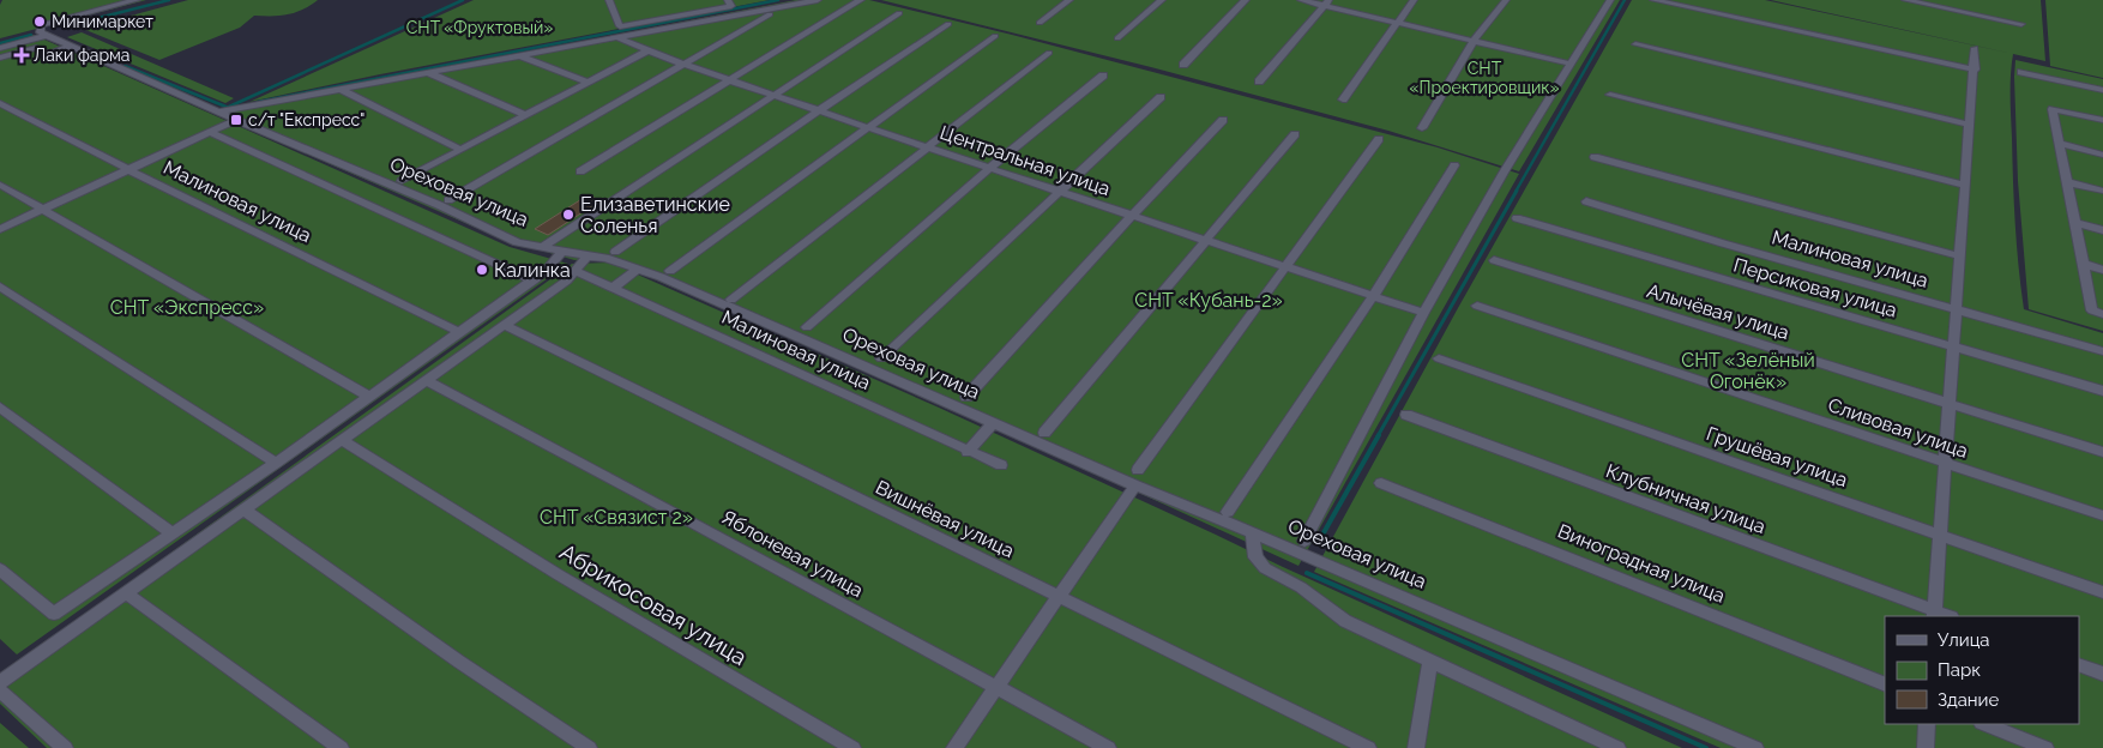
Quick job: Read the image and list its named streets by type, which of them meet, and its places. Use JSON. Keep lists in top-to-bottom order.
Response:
{
  "streets": {
    "street": [
      "Центральная улица",
      "Ореховая улица",
      "Малиновая улица",
      "Персиковая улица",
      "Алычёвая улица",
      "Сливовая улица",
      "Грушёвая улица",
      "Клубничная улица",
      "Вишнёвая улица",
      "Яблоневая улица",
      "Виноградная улица",
      "Абрикосовая улица"
    ]
  },
  "parks": [
    "СНТ «Фруктовый»",
    "СНТ «Проектировщик»",
    "СНТ «Кубань-2»",
    "СНТ «Экспресс»",
    "СНТ «Зелёный Огонёк»",
    "СНТ «Связист 2»"
  ],
  "places": {
    "other": ["Минимаркет", "Елизаветинские Соленья", "Калинка"],
    "health": ["Лаки фарма"],
    "transit": ["с/т \"Експресс\""]
  },
  "legend": ["Улица", "Парк", "Здание"]
}
